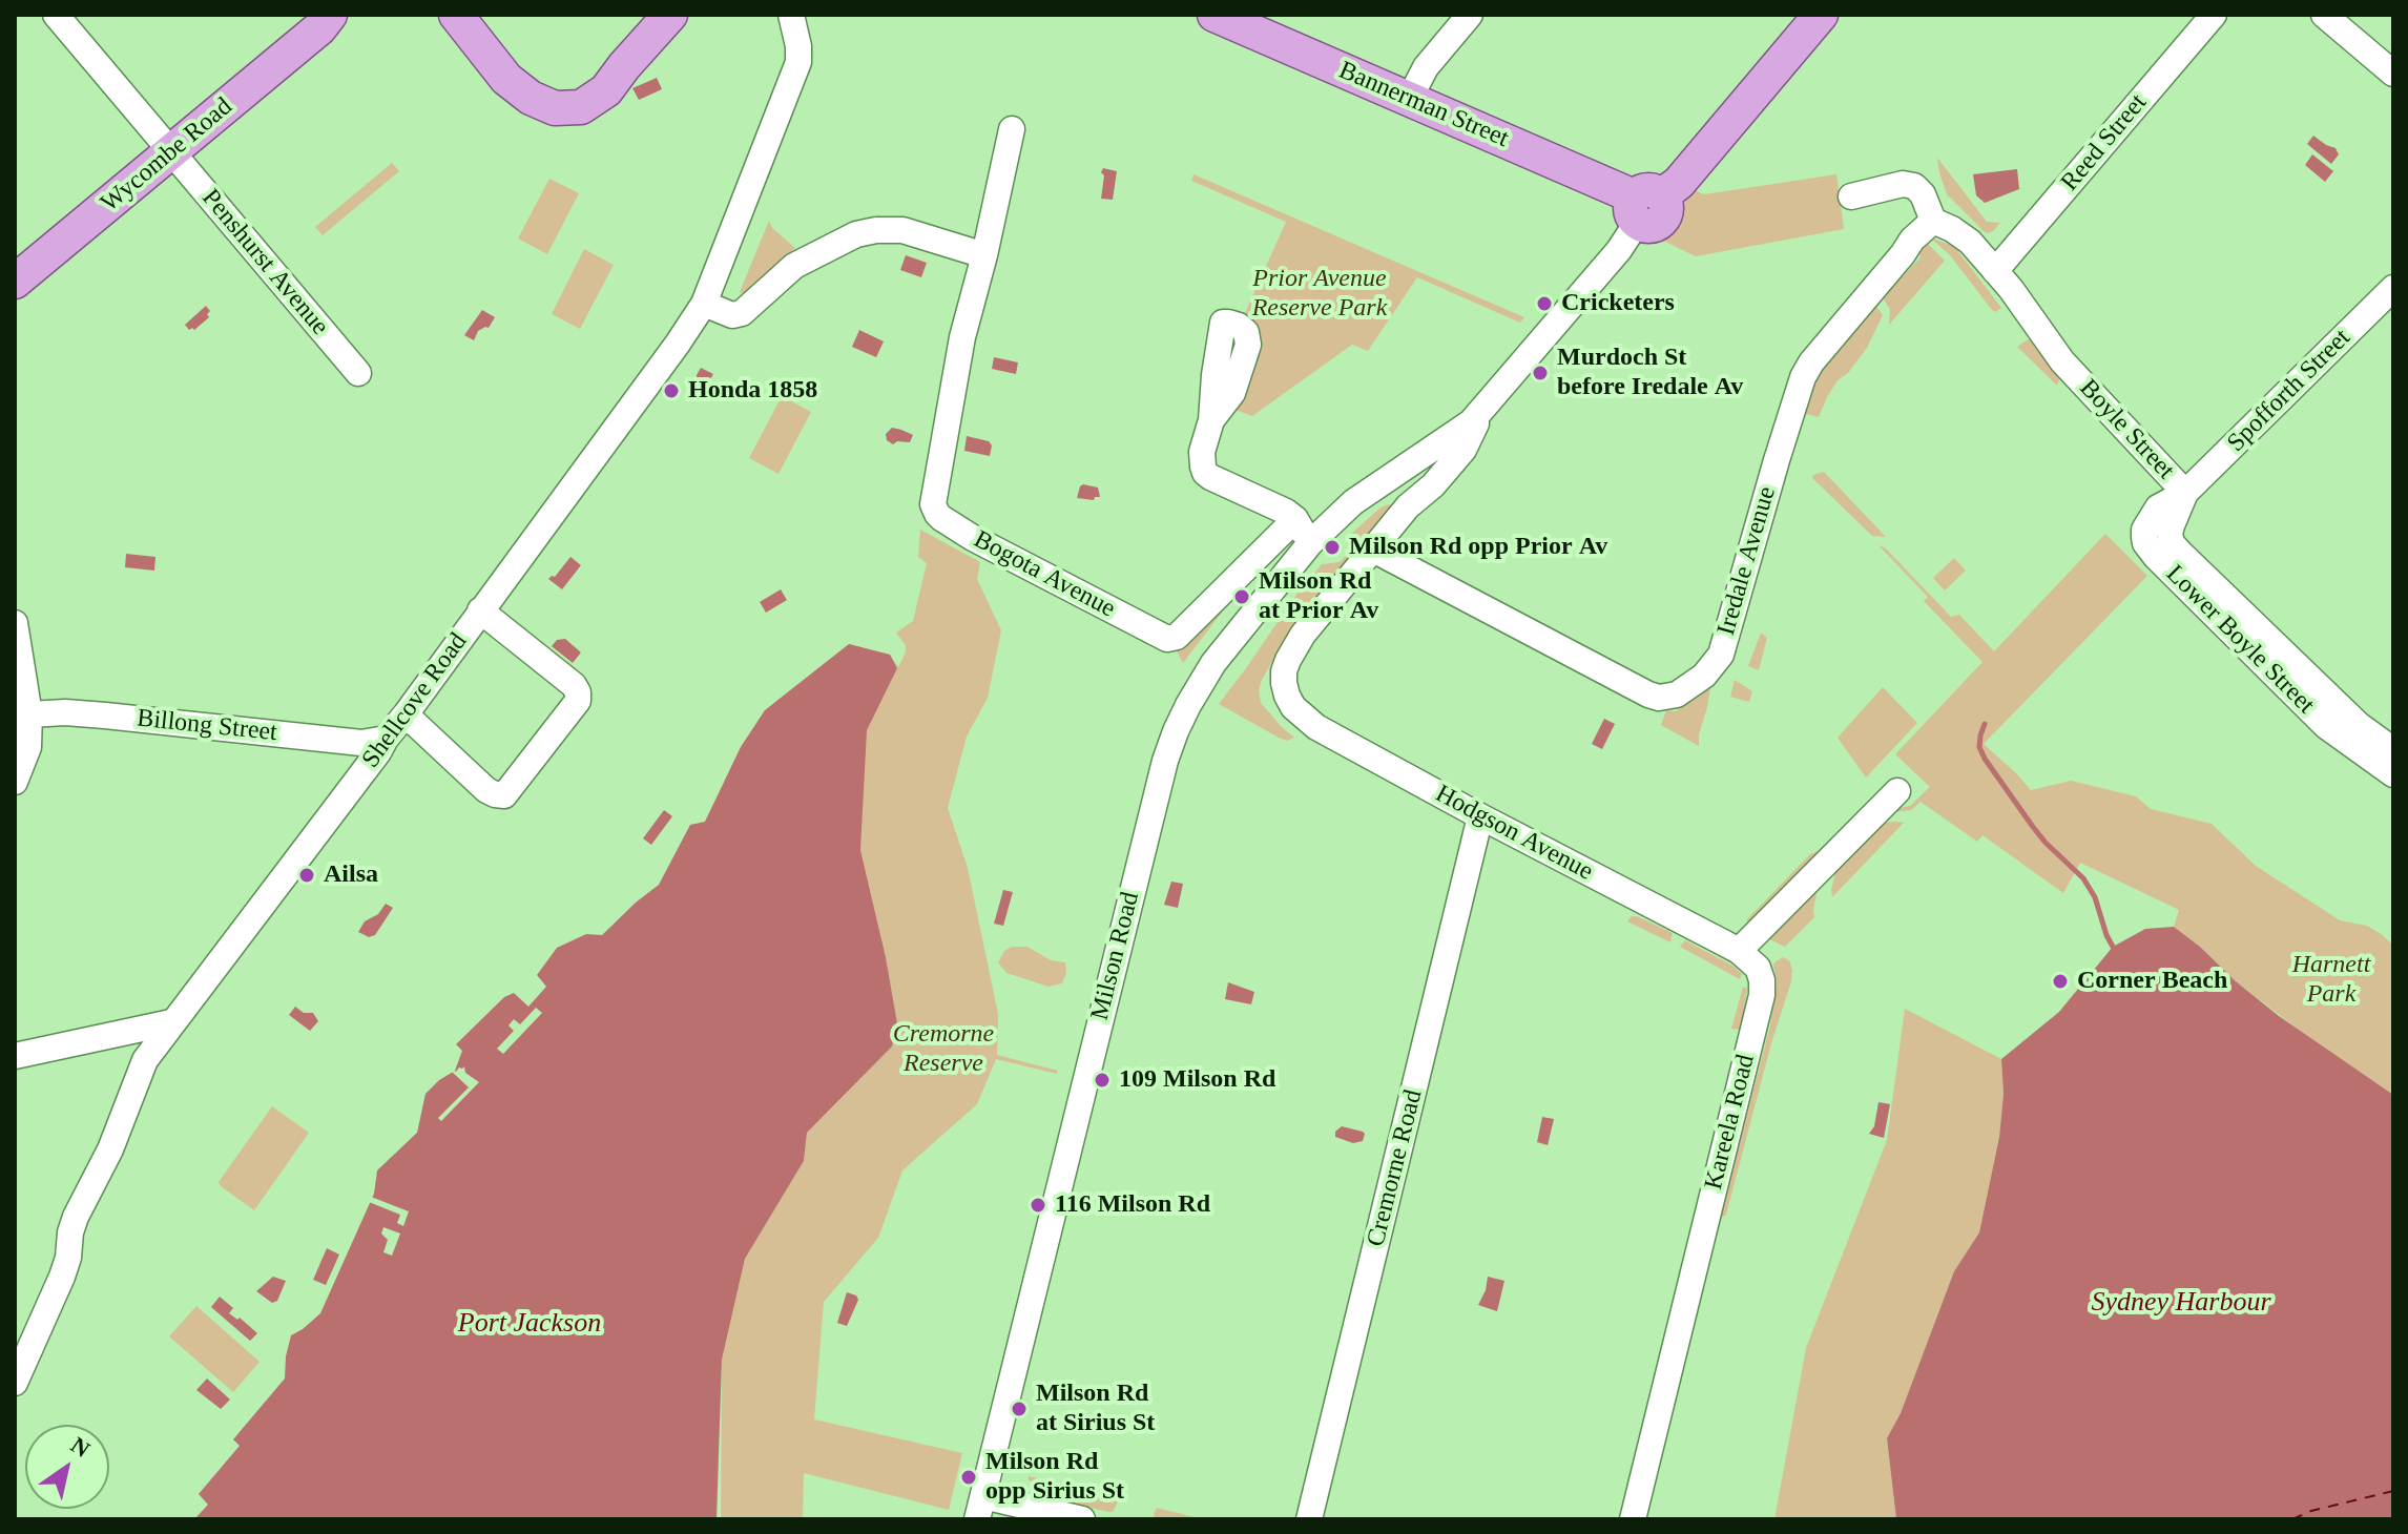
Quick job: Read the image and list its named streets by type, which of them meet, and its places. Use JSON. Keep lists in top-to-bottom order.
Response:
{
  "streets": {
    "main road": ["Bannerman Street", "Wycombe Road"],
    "street": [
      "Reed Street",
      "Penshurst Avenue",
      "Spofforth Street",
      "Boyle Street",
      "Iredale Avenue",
      "Bogota Avenue",
      "Lower Boyle Street",
      "Shellcove Road",
      "Billong Street",
      "Hodgson Avenue",
      "Milson Road",
      "Kareela Road",
      "Cremorne Road"
    ]
  },
  "crossings": [
    ["Reed Street", "Boyle Street"],
    ["Wycombe Road", "Penshurst Avenue"],
    ["Spofforth Street", "Boyle Street"],
    ["Spofforth Street", "Lower Boyle Street"],
    ["Boyle Street", "Iredale Avenue"],
    ["Boyle Street", "Lower Boyle Street"],
    ["Iredale Avenue", "Hodgson Avenue"],
    ["Shellcove Road", "Billong Street"],
    ["Hodgson Avenue", "Kareela Road"],
    ["Hodgson Avenue", "Cremorne Road"]
  ],
  "water": ["Sydney Harbour", "Port Jackson"],
  "parks": ["Prior Avenue Reserve Park", "Harnett Park", "Cremorne Reserve"],
  "places": [
    "Cricketers",
    "Murdoch St before Iredale Av",
    "Honda 1858",
    "Milson Rd opp Prior Av",
    "Milson Rd at Prior Av",
    "Ailsa",
    "Corner Beach",
    "109 Milson Rd",
    "116 Milson Rd",
    "Milson Rd at Sirius St",
    "Milson Rd opp Sirius St"
  ],
  "north": "top right"
}
